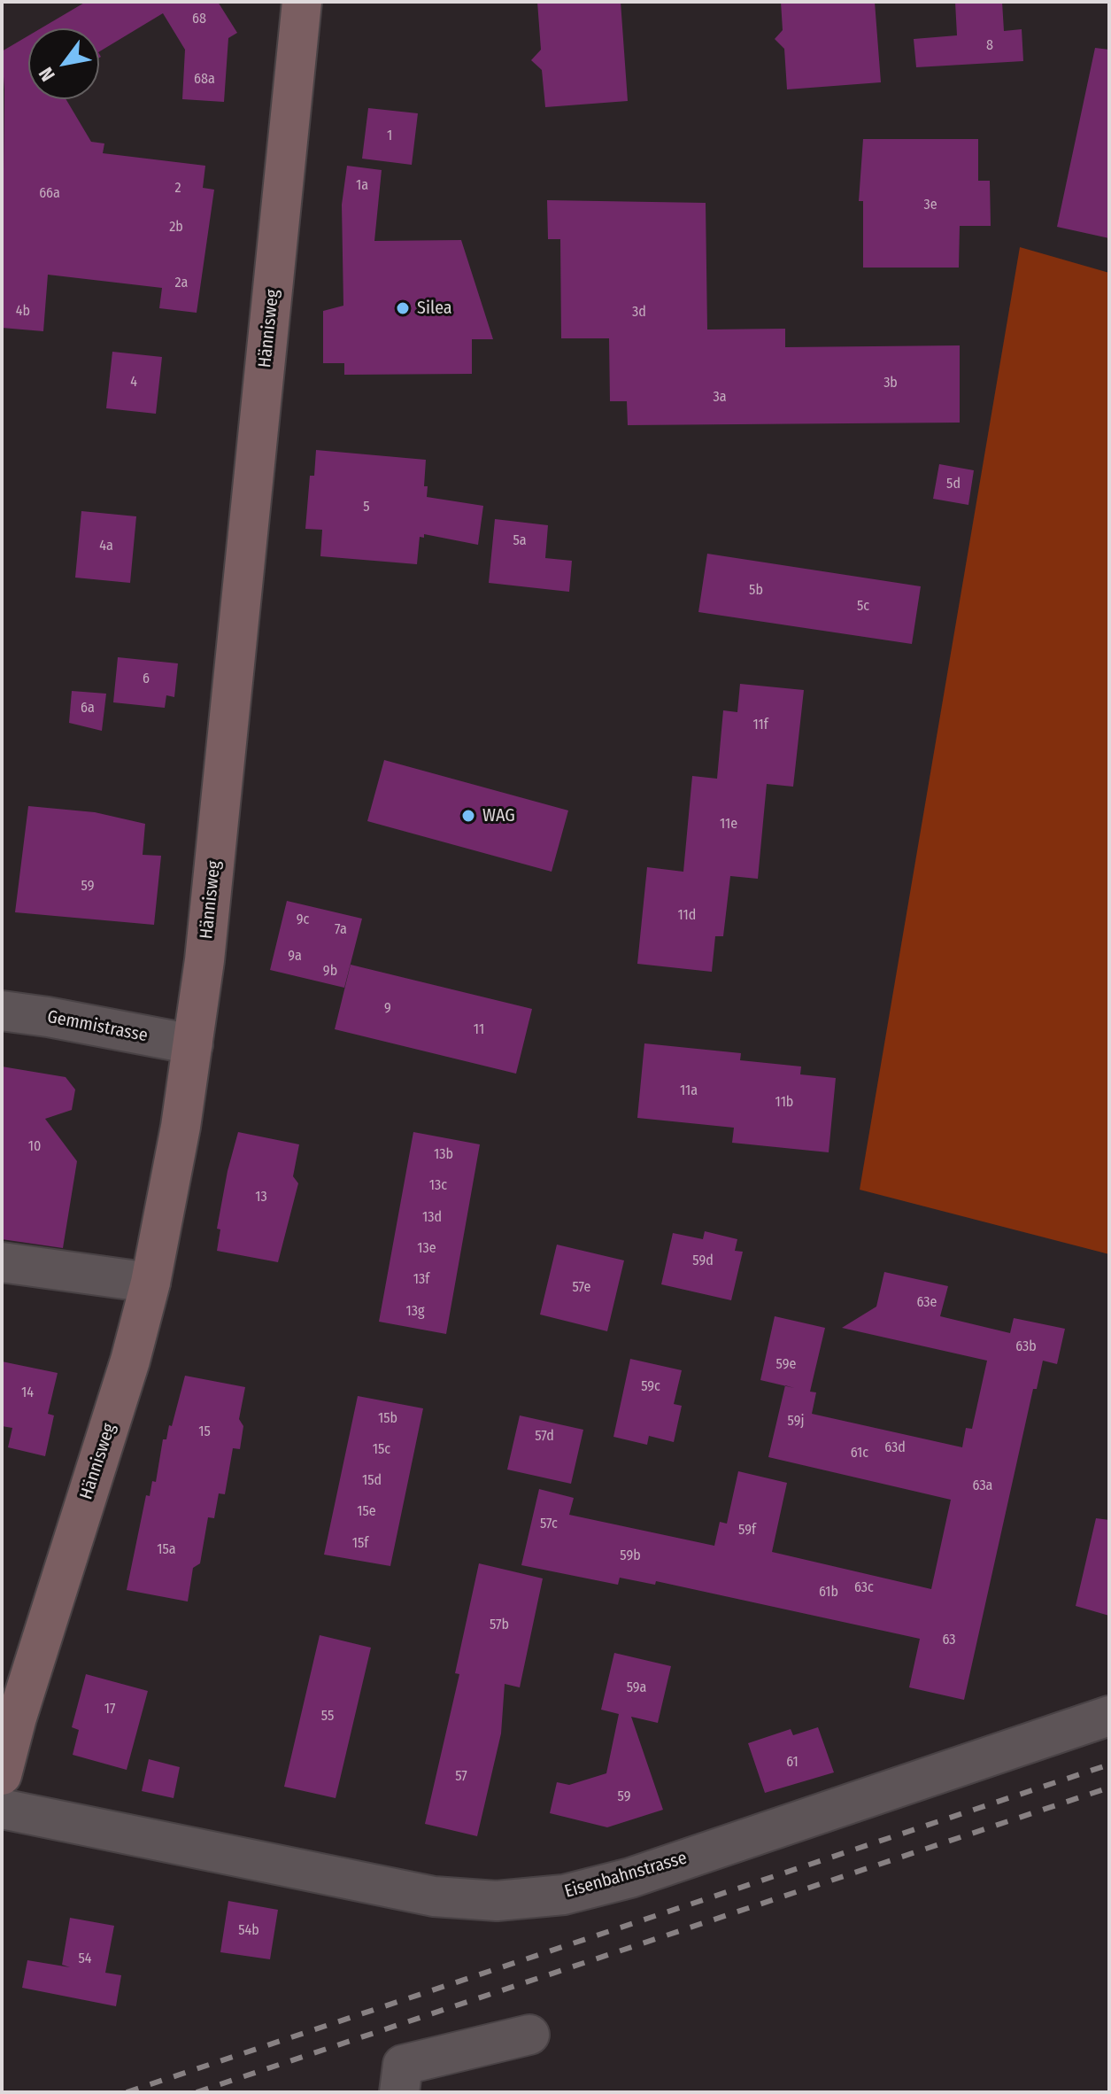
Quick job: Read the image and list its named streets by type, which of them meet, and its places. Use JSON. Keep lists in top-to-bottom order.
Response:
{
  "streets": {
    "street": ["Hännisweg", "Gemmistrasse", "Eisenbahnstrasse"]
  },
  "crossings": [
    ["Hännisweg", "Gemmistrasse"]
  ],
  "places": ["Silea", "WAG"],
  "house_numbers": [
    "68",
    "8",
    "68a",
    "1",
    "1a",
    "2",
    "66a",
    "3e",
    "2b",
    "2a",
    "4b",
    "3d",
    "4",
    "3b",
    "3a",
    "5d",
    "5",
    "5a",
    "4a",
    "5b",
    "5c",
    "6",
    "6a",
    "11f",
    "11e",
    "59",
    "11d",
    "9c",
    "7a",
    "9a",
    "9b",
    "9",
    "11",
    "11a",
    "11b",
    "10",
    "13b",
    "13c",
    "13",
    "13d",
    "13e",
    "59d",
    "13f",
    "57e",
    "63e",
    "13g",
    "63b",
    "59e",
    "59c",
    "14",
    "15b",
    "59j",
    "15",
    "57d",
    "63d",
    "15c",
    "61c",
    "15d",
    "63a",
    "15e",
    "57c",
    "59f",
    "15f",
    "15a",
    "59b",
    "63c",
    "61b",
    "57b",
    "63",
    "59a",
    "17",
    "55",
    "61",
    "57",
    "59",
    "54b",
    "54"
  ],
  "north": "bottom left"
}
